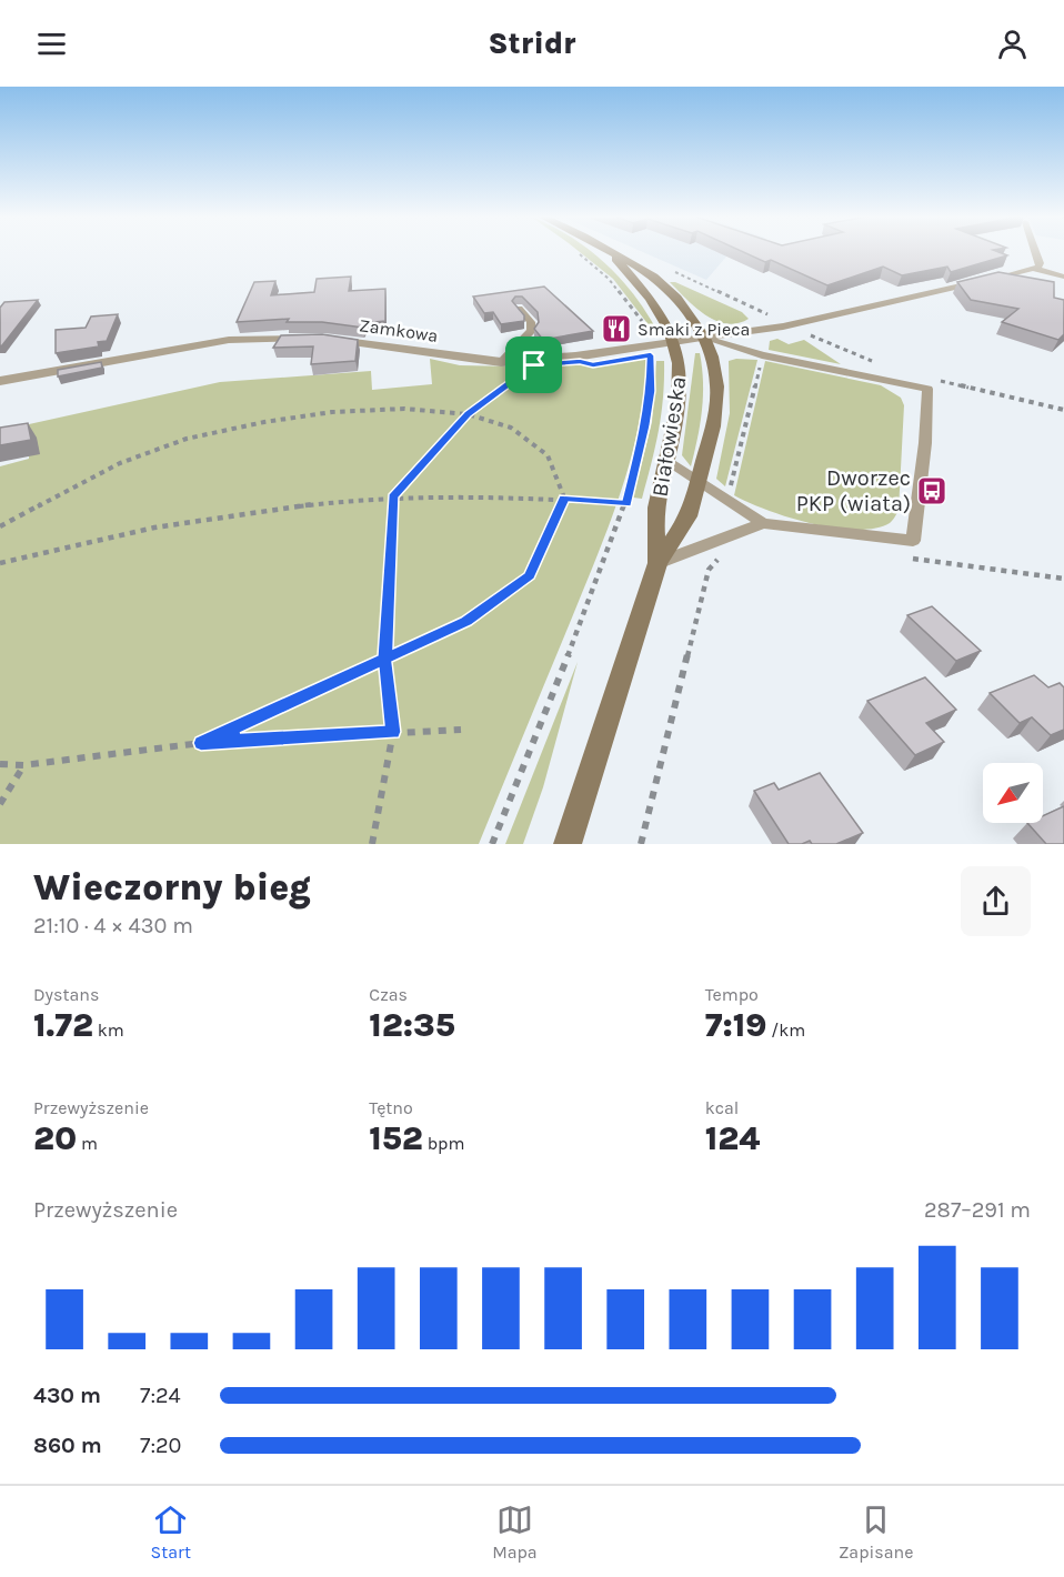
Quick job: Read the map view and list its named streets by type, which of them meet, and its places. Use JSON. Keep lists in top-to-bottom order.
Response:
{
  "streets": {
    "main road": ["Białowieska"],
    "street": ["Zamkowa"]
  },
  "crossings": [
    ["Zamkowa", "Białowieska"]
  ],
  "places": {
    "restaurant": ["Smaki z Pieca"],
    "bus stop": ["Dworzec PKP (wiata)"]
  },
  "north": "bottom left",
  "page": {
    "header": "Stridr",
    "heading": ["Wieczorny bieg", "21:10 · 4 × 430 m"],
    "stats": [
      ["Dystans", "1.72 km"],
      ["Czas", "12:35"],
      ["Tempo", "7:19 /km"],
      ["Przewyższenie", "20 m"],
      ["Tętno", "152 bpm"],
      ["kcal", "124"]
    ],
    "chart": ["Przewyższenie", "287–291 m"],
    "list": [
      {
        "name": "430 m",
        "note": "7:24"
      },
      {
        "name": "860 m",
        "note": "7:20"
      }
    ],
    "tabs": ["Start", "Mapa", "Zapisane"]
  }
}
